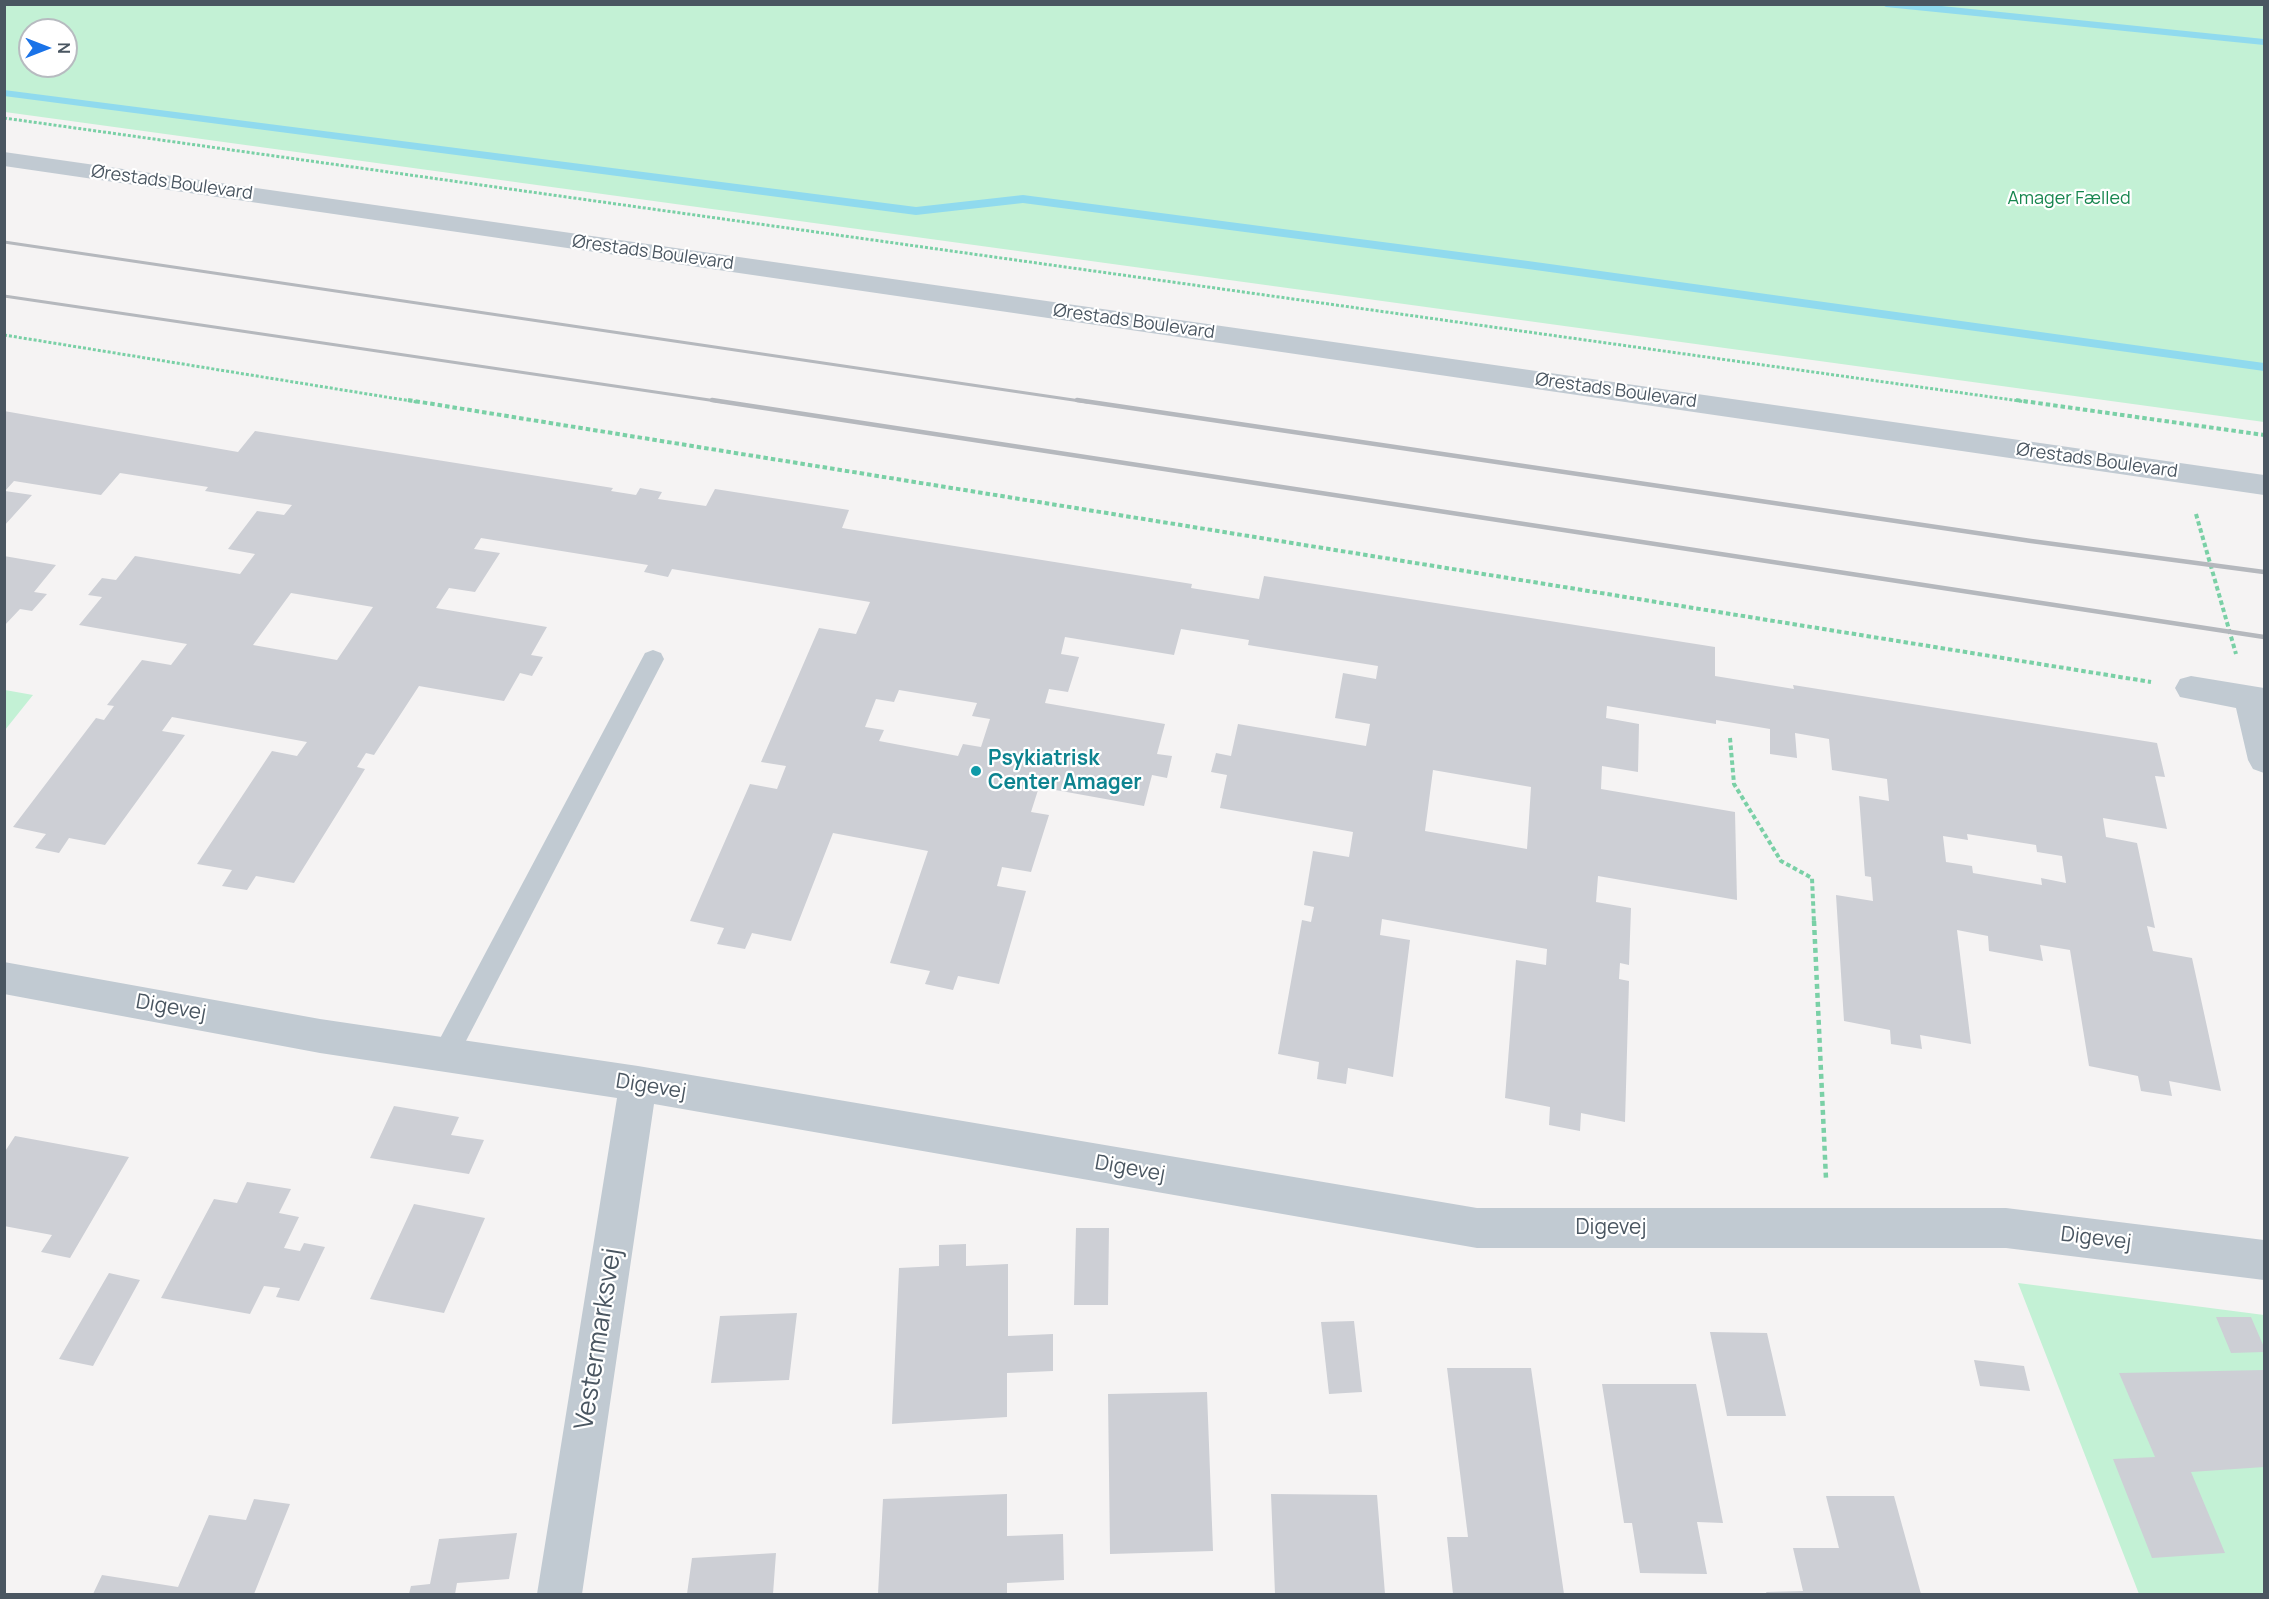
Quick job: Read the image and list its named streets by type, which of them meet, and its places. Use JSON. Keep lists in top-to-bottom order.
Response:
{
  "streets": {
    "street": ["Ørestads Boulevard", "Digevej", "Vestermarksvej"]
  },
  "crossings": [
    ["Digevej", "Vestermarksvej"]
  ],
  "parks": ["Amager Fælled"],
  "places": ["Psykiatrisk Center Amager"],
  "north": "right"
}
